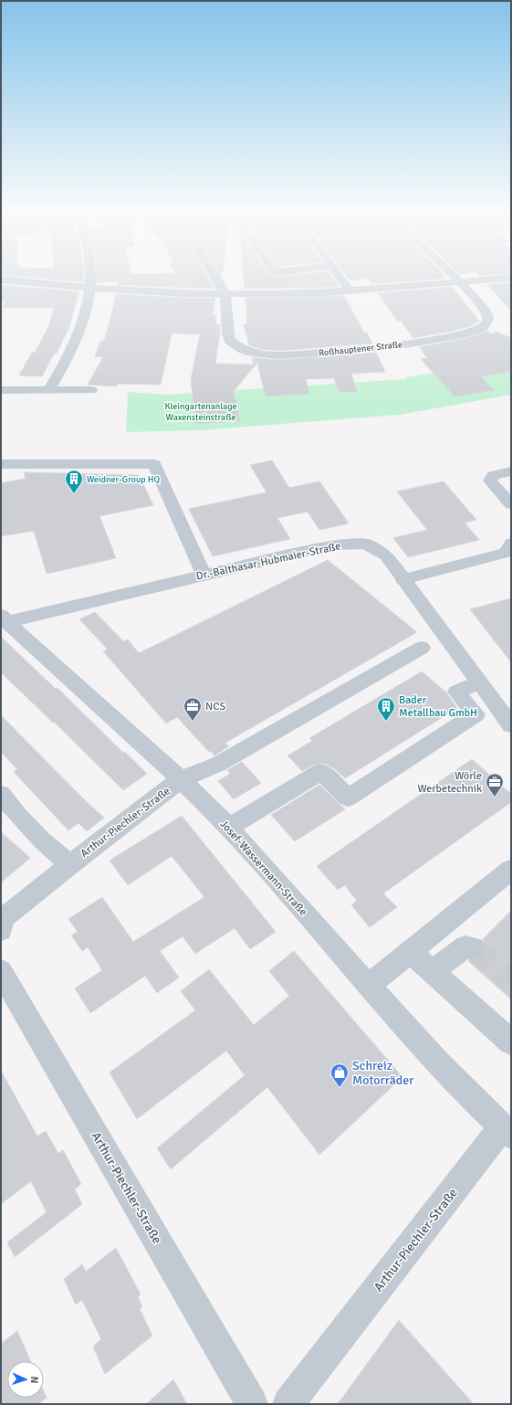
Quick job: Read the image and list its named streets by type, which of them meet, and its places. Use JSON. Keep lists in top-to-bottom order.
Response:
{
  "streets": {
    "street": [
      "Roßhauptener Straße",
      "Dr.-Balthasar-Hubmaier-Straße",
      "Arthur-Piechler-Straße",
      "Josef-Wassermann-Straße"
    ]
  },
  "crossings": [
    ["Dr.-Balthasar-Hubmaier-Straße", "Josef-Wassermann-Straße"],
    ["Arthur-Piechler-Straße", "Josef-Wassermann-Straße"]
  ],
  "parks": ["Kleingartenanlage Waxensteinstraße"],
  "places": {
    "building": ["Weidner-Group HQ", "Bader Metallbau GmbH"],
    "office": ["NCS", "Wörle Werbetechnik"],
    "shop": ["Schreiz Motorräder"]
  },
  "north": "right"
}
